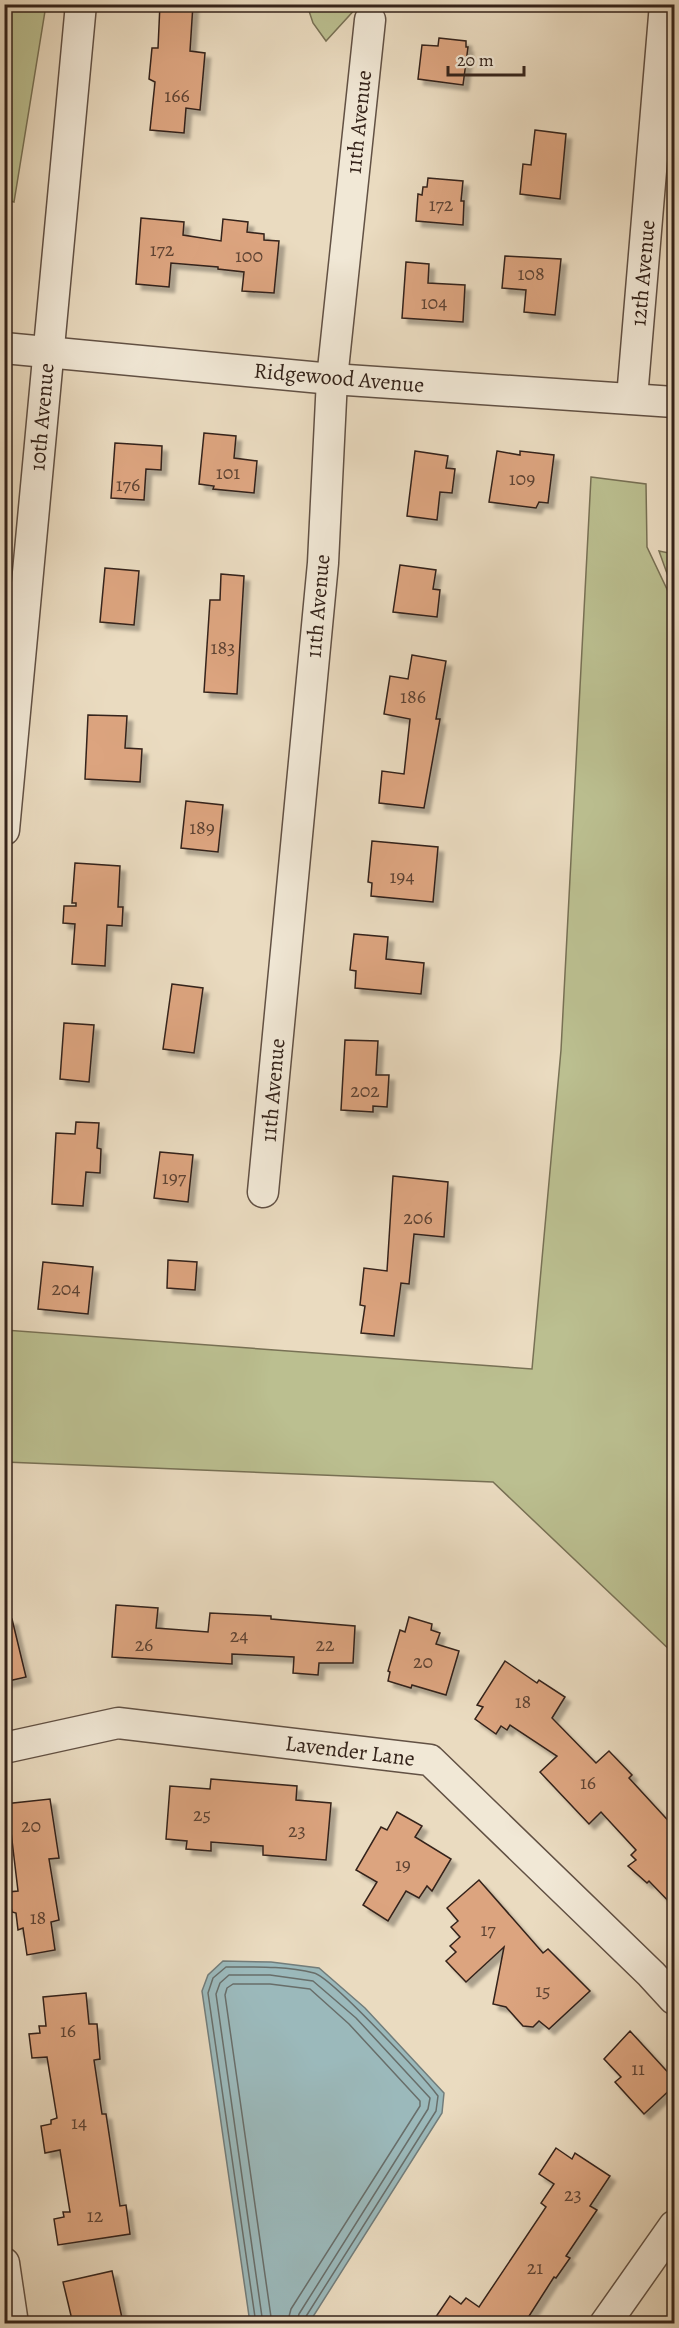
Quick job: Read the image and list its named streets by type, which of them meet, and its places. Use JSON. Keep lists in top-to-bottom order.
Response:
{
  "streets": {
    "street": [
      "11th Avenue",
      "12th Avenue",
      "Ridgewood Avenue",
      "10th Avenue",
      "Lavender Lane"
    ]
  },
  "crossings": [
    ["11th Avenue", "Ridgewood Avenue"],
    ["12th Avenue", "Ridgewood Avenue"],
    ["Ridgewood Avenue", "10th Avenue"]
  ],
  "house_numbers": [
    "166",
    "172",
    "172",
    "100",
    "108",
    "104",
    "101",
    "109",
    "176",
    "183",
    "186",
    "189",
    "194",
    "202",
    "197",
    "206",
    "204",
    "24",
    "26",
    "22",
    "20",
    "18",
    "16",
    "25",
    "20",
    "23",
    "19",
    "18",
    "17",
    "15",
    "16",
    "11",
    "14",
    "23",
    "12",
    "21"
  ],
  "scale_bar": "20 m"
}
